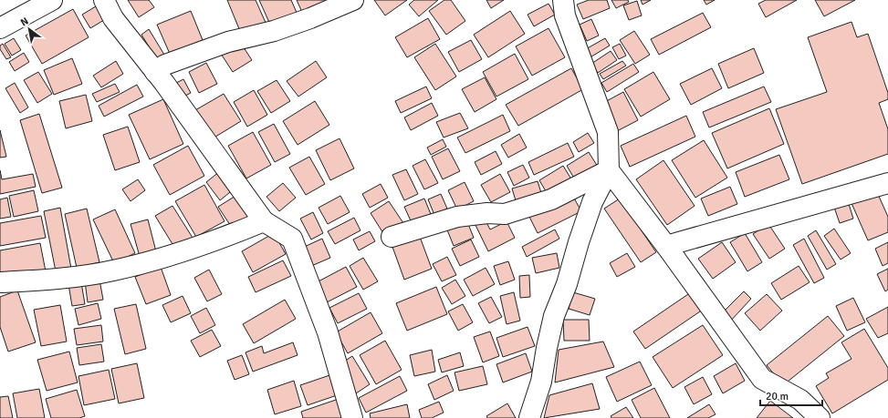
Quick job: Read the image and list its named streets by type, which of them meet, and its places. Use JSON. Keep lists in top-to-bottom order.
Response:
{
  "scale_bar": "20 m",
  "north": "top left"
}
